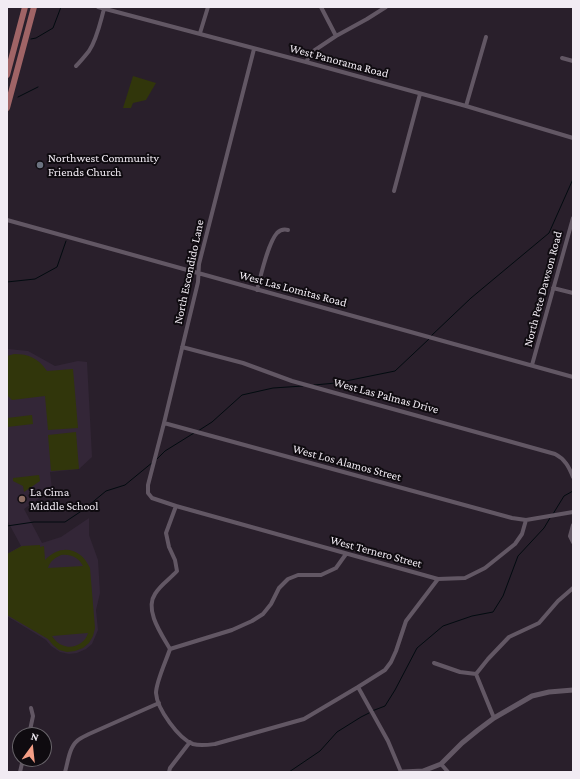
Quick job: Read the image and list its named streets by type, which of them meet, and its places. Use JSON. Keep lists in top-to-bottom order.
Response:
{
  "streets": {
    "street": [
      "West Panorama Road",
      "North Escondido Lane",
      "West Las Lomitas Road",
      "North Pete Dawson Road",
      "West Las Palmas Drive",
      "West Los Alamos Street",
      "West Ternero Street"
    ]
  },
  "crossings": [
    ["West Panorama Road", "North Escondido Lane"],
    ["North Escondido Lane", "West Las Lomitas Road"],
    ["North Escondido Lane", "West Las Palmas Drive"],
    ["North Escondido Lane", "West Los Alamos Street"],
    ["North Escondido Lane", "West Ternero Street"],
    ["West Las Lomitas Road", "North Pete Dawson Road"],
    ["West Los Alamos Street", "West Ternero Street"]
  ],
  "places": ["Northwest Community Friends Church", "La Cima Middle School"],
  "north": "top"
}
